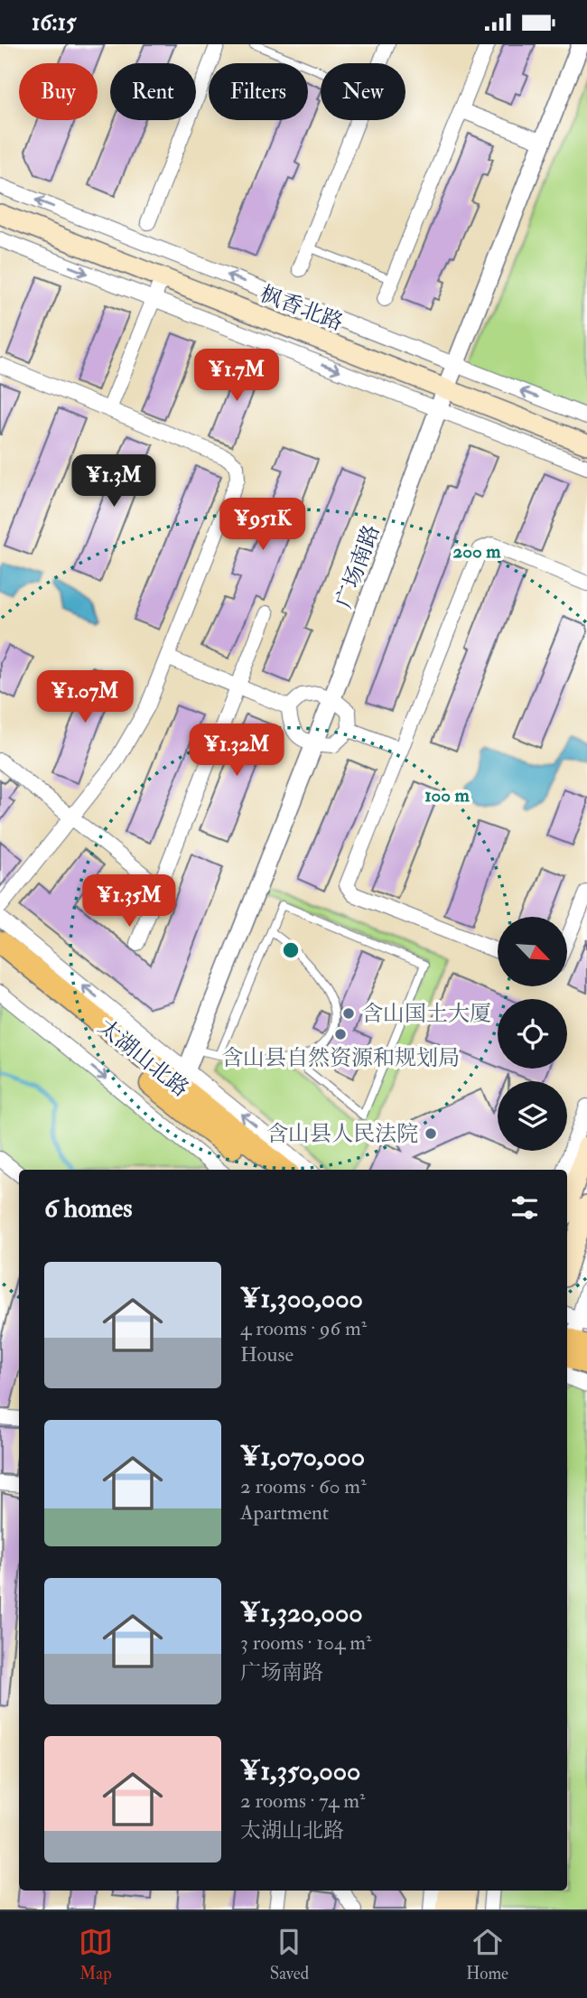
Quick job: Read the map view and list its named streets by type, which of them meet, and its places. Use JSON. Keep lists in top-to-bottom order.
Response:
{
  "streets": {
    "main road": ["枫香北路", "太湖山北路"],
    "street": ["广场南路"]
  },
  "crossings": [
    ["枫香北路", "广场南路"],
    ["广场南路", "太湖山北路"]
  ],
  "places": ["含山国土大厦", "含山县自然资源和规划局", "含山县人民法院"],
  "north": "bottom right",
  "page": {
    "status": "16:15",
    "chip": [
      "Buy",
      "Rent",
      "Filters",
      "New"
    ],
    "price": [
      "¥1.7M",
      "¥1.3M",
      "¥951K",
      "¥1.07M",
      "¥1.32M",
      "¥1.35M"
    ],
    "heading": "6 homes",
    "list": [
      {
        "name": "¥1,300,000",
        "note": "4 rooms · 96 m² · House"
      },
      {
        "name": "¥1,070,000",
        "note": "2 rooms · 60 m² · Apartment"
      },
      {
        "name": "¥1,320,000",
        "note": "3 rooms · 104 m² · 广场南路"
      },
      {
        "name": "¥1,350,000",
        "note": "2 rooms · 74 m² · 太湖山北路"
      }
    ],
    "tabs": ["Map", "Saved", "Home"]
  },
  "rings": ["200 m", "100 m"]
}
